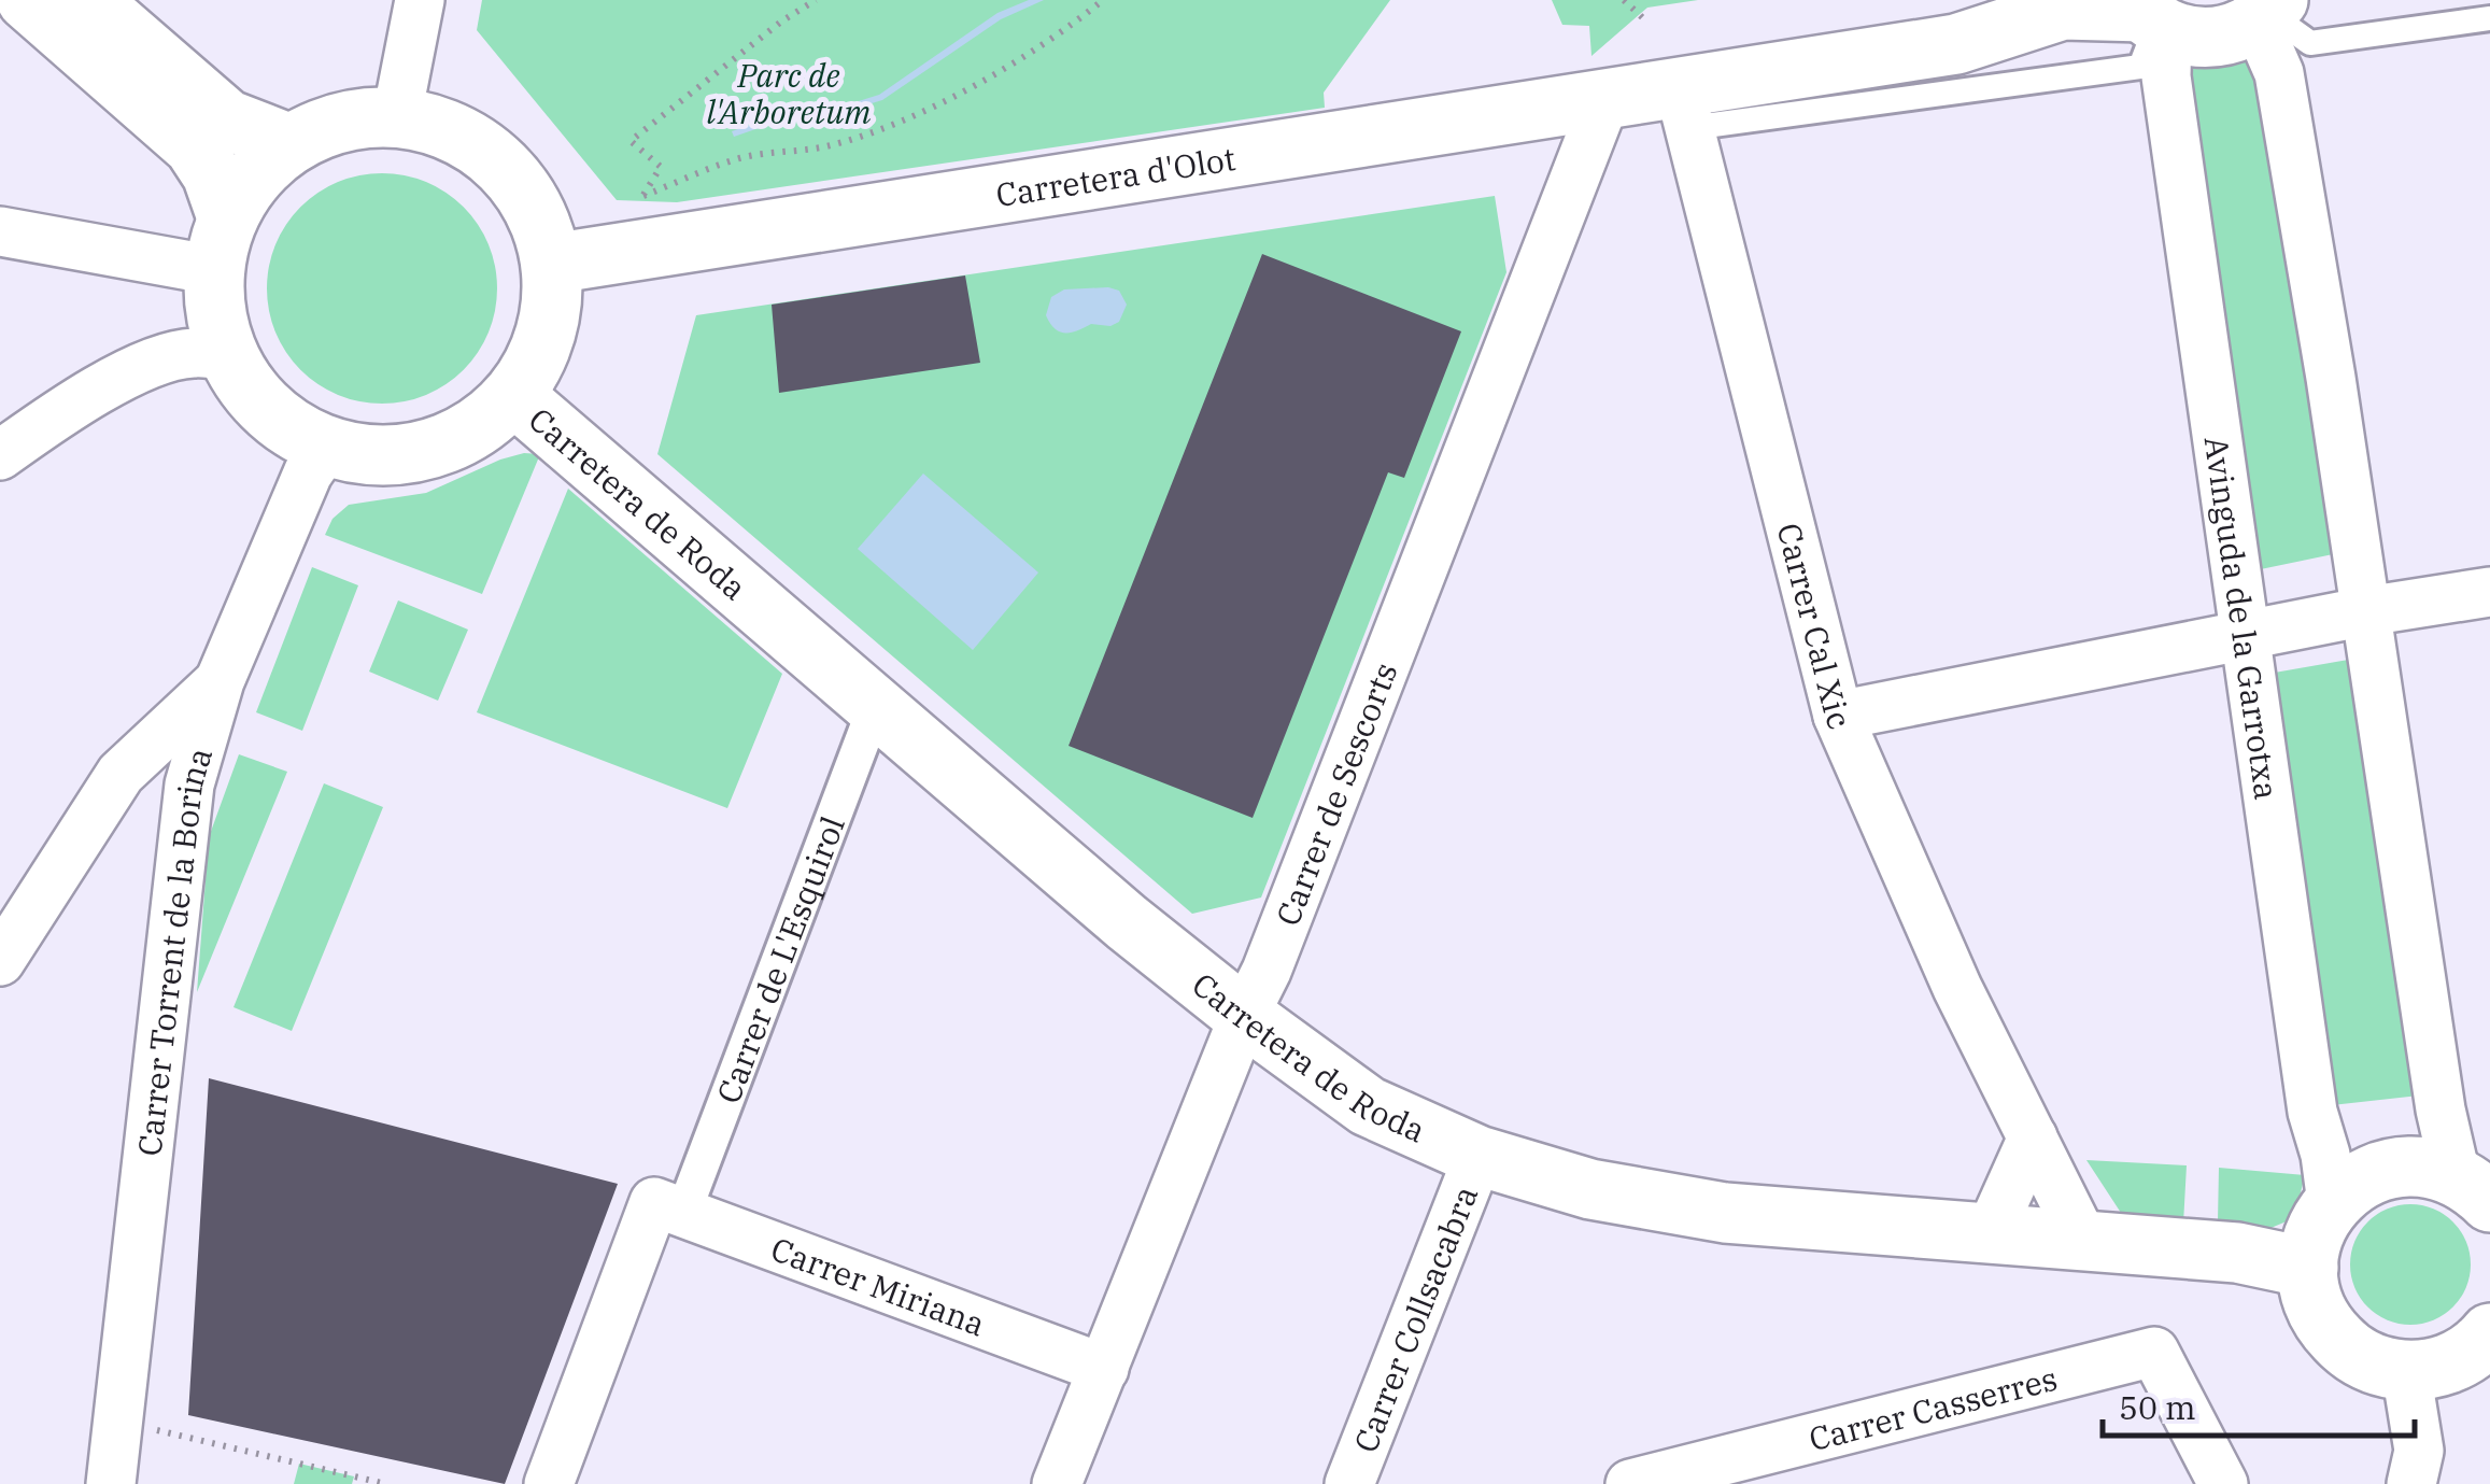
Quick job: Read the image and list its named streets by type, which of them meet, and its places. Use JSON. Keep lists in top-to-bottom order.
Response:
{
  "streets": {
    "street": [
      "Carretera d'Olot",
      "Carretera de Roda",
      "Avinguda de la Garrotxa",
      "Carrer Cal Xic",
      "Carrer de Sescorts",
      "Carrer Torrent de la Borina",
      "Carrer de L'Esquirol",
      "Carrer Miriana",
      "Carrer Collsacabra",
      "Carrer Casserres"
    ]
  },
  "crossings": [
    ["Carretera d'Olot", "Carretera de Roda"],
    ["Carretera d'Olot", "Avinguda de la Garrotxa"],
    ["Carretera d'Olot", "Carrer Cal Xic"],
    ["Carretera d'Olot", "Carrer de Sescorts"],
    ["Carretera d'Olot", "Carrer Torrent de la Borina"],
    ["Carretera de Roda", "Carrer Cal Xic"],
    ["Carretera de Roda", "Carrer de Sescorts"],
    ["Carretera de Roda", "Carrer Torrent de la Borina"],
    ["Carretera de Roda", "Carrer de L'Esquirol"],
    ["Carretera de Roda", "Carrer Collsacabra"],
    ["Carrer de Sescorts", "Carrer Miriana"],
    ["Carrer de L'Esquirol", "Carrer Miriana"]
  ],
  "parks": ["Parc de l'Arboretum"],
  "scale_bar": "50 m"
}
